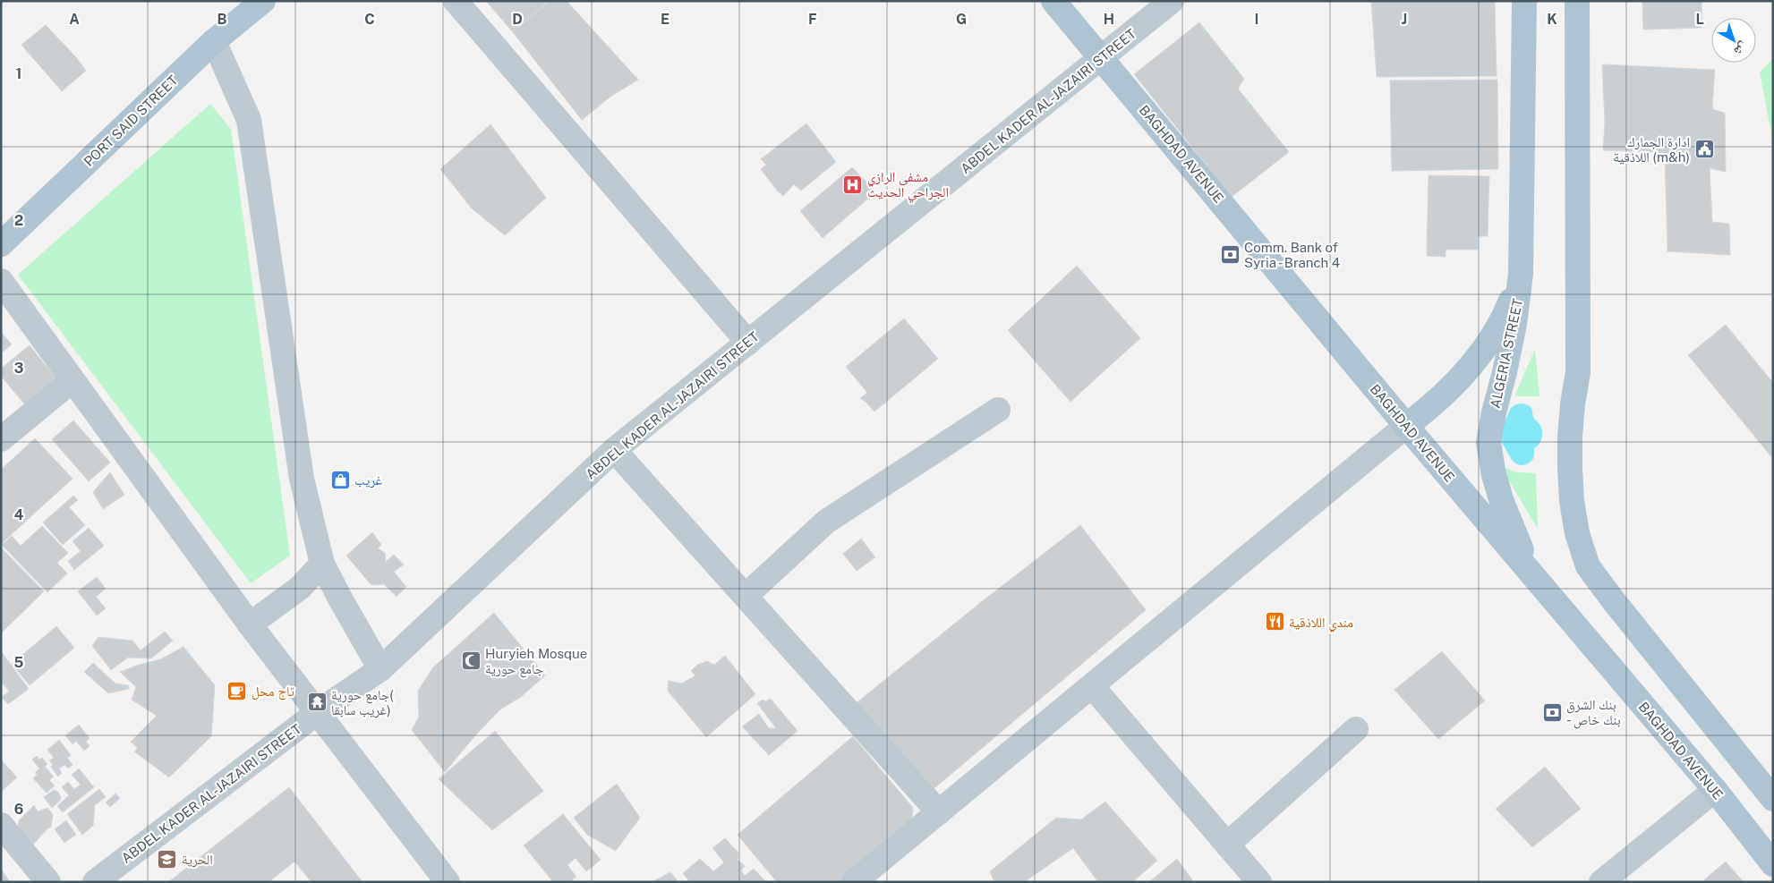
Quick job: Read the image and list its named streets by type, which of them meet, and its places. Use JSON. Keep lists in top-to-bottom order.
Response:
{
  "streets": {
    "main road": ["PORT SAID STREET", "BAGHDAD AVENUE", "ALGERIA STREET"],
    "street": ["ABDEL KADER AL-JAZAIRI STREET"]
  },
  "crossings": [
    ["ABDEL KADER AL-JAZAIRI STREET", "BAGHDAD AVENUE"],
    ["BAGHDAD AVENUE", "ALGERIA STREET"]
  ],
  "places": {
    "public building": ["ادارة الجمارك اللاذقية (m&h)"],
    "hospital": ["مشفى الرازي الجراحي الحديث"],
    "bank": ["Comm. Bank of Syria - Branch 4", "بنك الشرق - بنك خاص"],
    "shop": ["غريب"],
    "restaurant": ["مندي اللاذقية"],
    "mosque": ["Huryieh Mosque جامع حورية"],
    "cafe": ["تاج محل"],
    "temple": ["جامع حورية( غريب سابقا)"],
    "school or university": ["الحرية"]
  },
  "north": "bottom right",
  "grid": {
    "columns": [
      "A",
      "B",
      "C",
      "D",
      "E",
      "F",
      "G",
      "H",
      "I",
      "J",
      "K",
      "L"
    ],
    "rows": [
      "1",
      "2",
      "3",
      "4",
      "5",
      "6"
    ]
  }
}
